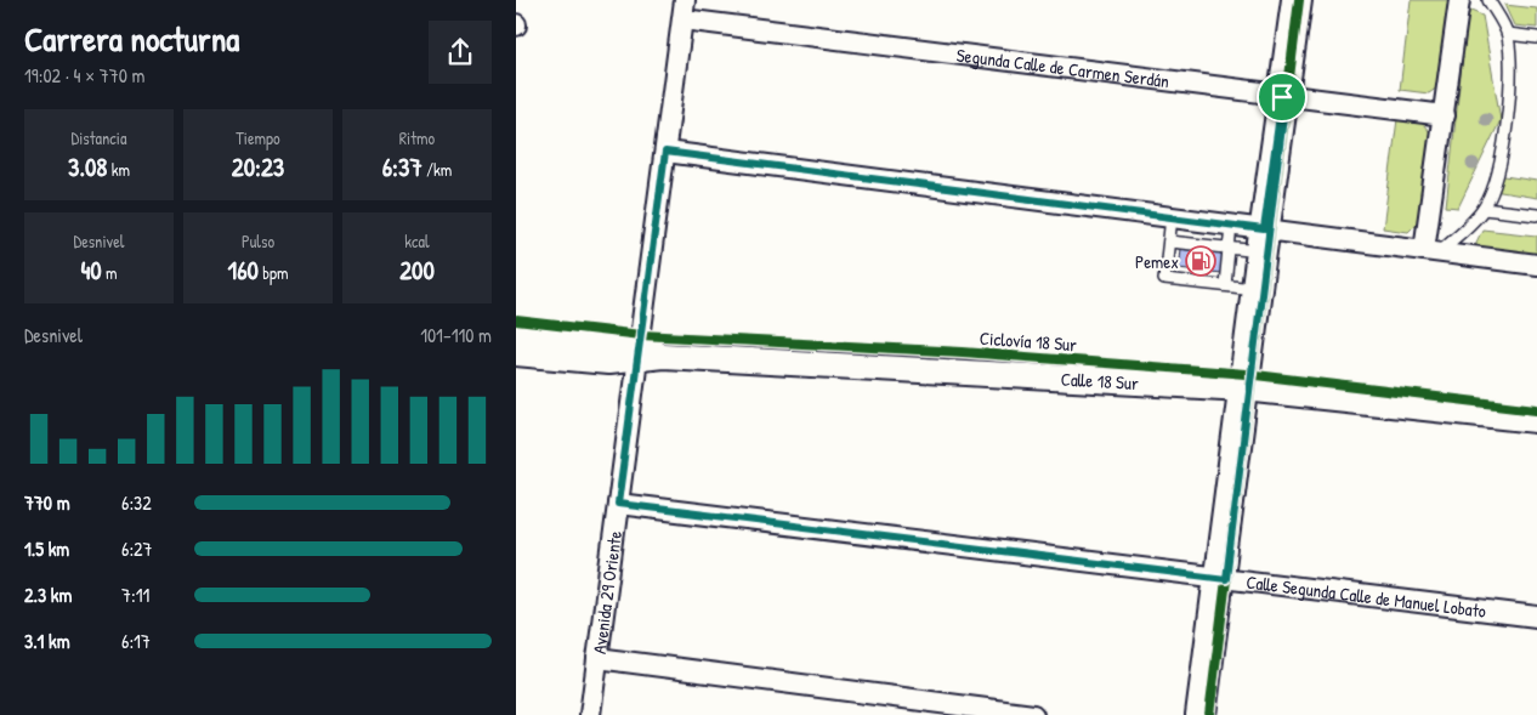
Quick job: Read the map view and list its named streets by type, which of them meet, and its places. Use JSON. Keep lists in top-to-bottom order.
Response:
{
  "streets": {
    "street": [
      "Segunda Calle de Carmen Serdán",
      "Calle 18 Sur",
      "Avenida 29 Oriente",
      "Calle Segunda Calle de Manuel Lobato"
    ],
    "cycle path": ["Ciclovía 18 Sur"]
  },
  "crossings": [
    ["Segunda Calle de Carmen Serdán", "Avenida 29 Oriente"],
    ["Calle 18 Sur", "Avenida 29 Oriente"],
    ["Avenida 29 Oriente", "Calle Segunda Calle de Manuel Lobato"]
  ],
  "places": {
    "fuel station": ["Pemex"]
  },
  "page": {
    "heading": ["Carrera nocturna", "19:02 · 4 × 770 m"],
    "stats": [
      ["Distancia", "3.08 km"],
      ["Tiempo", "20:23"],
      ["Ritmo", "6:37 /km"],
      ["Desnivel", "40 m"],
      ["Pulso", "160 bpm"],
      ["kcal", "200"]
    ],
    "chart": ["Desnivel", "101–110 m"],
    "list": [
      {
        "name": "770 m",
        "note": "6:32"
      },
      {
        "name": "1.5 km",
        "note": "6:27"
      },
      {
        "name": "2.3 km",
        "note": "7:11"
      },
      {
        "name": "3.1 km",
        "note": "6:17"
      }
    ]
  }
}
